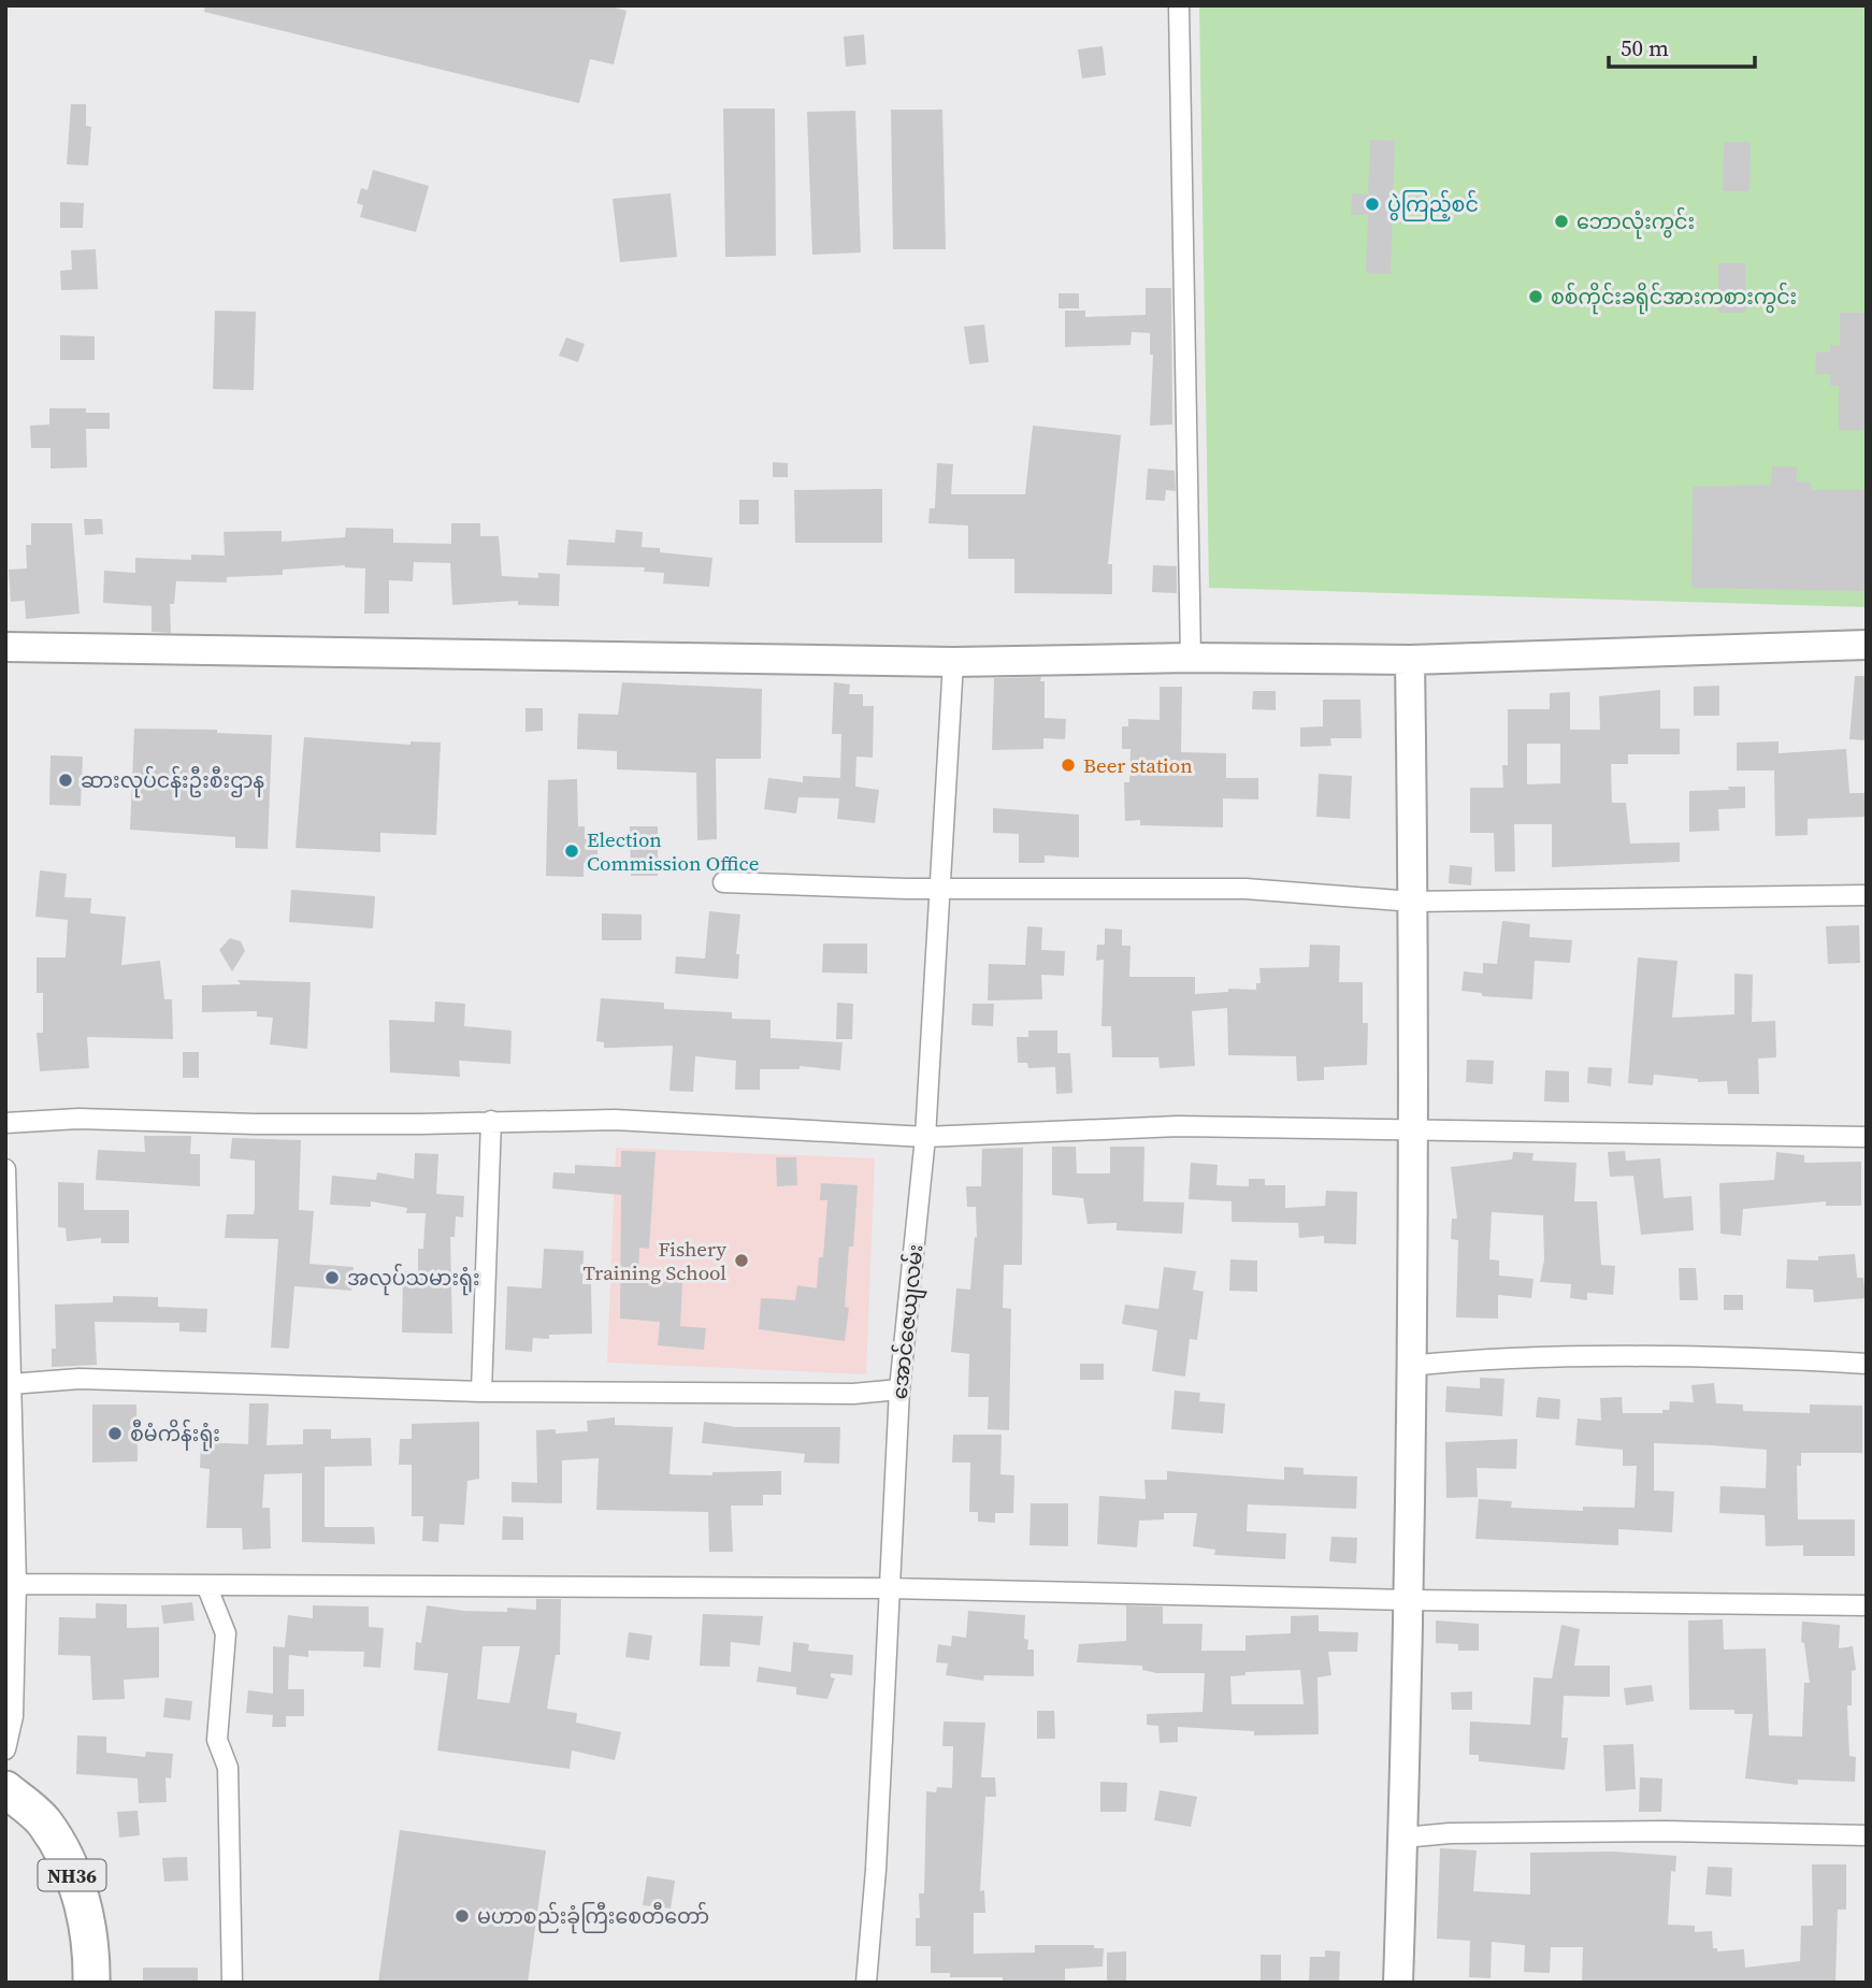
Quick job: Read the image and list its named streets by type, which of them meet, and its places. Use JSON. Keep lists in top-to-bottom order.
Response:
{
  "streets": {
    "highway": ["NH36"],
    "street": ["အောင်ဇေယျလမ်း"]
  },
  "places": [
    "ပွဲကြည့်စင်",
    "ဘောလုံးကွင်း",
    "စစ်ကိုင်းခရိုင်အားကစားကွင်း",
    "Beer station",
    "ဆားလုပ်ငန်းဦးစီးဌာန",
    "Election Commission Office",
    "Fishery Training School",
    "အလုပ်သမားရုံး",
    "စီမံကိန်းရုံး‌",
    "မဟာစည်းခုံကြီးစေတီတော်"
  ],
  "scale_bar": "50 m"
}
